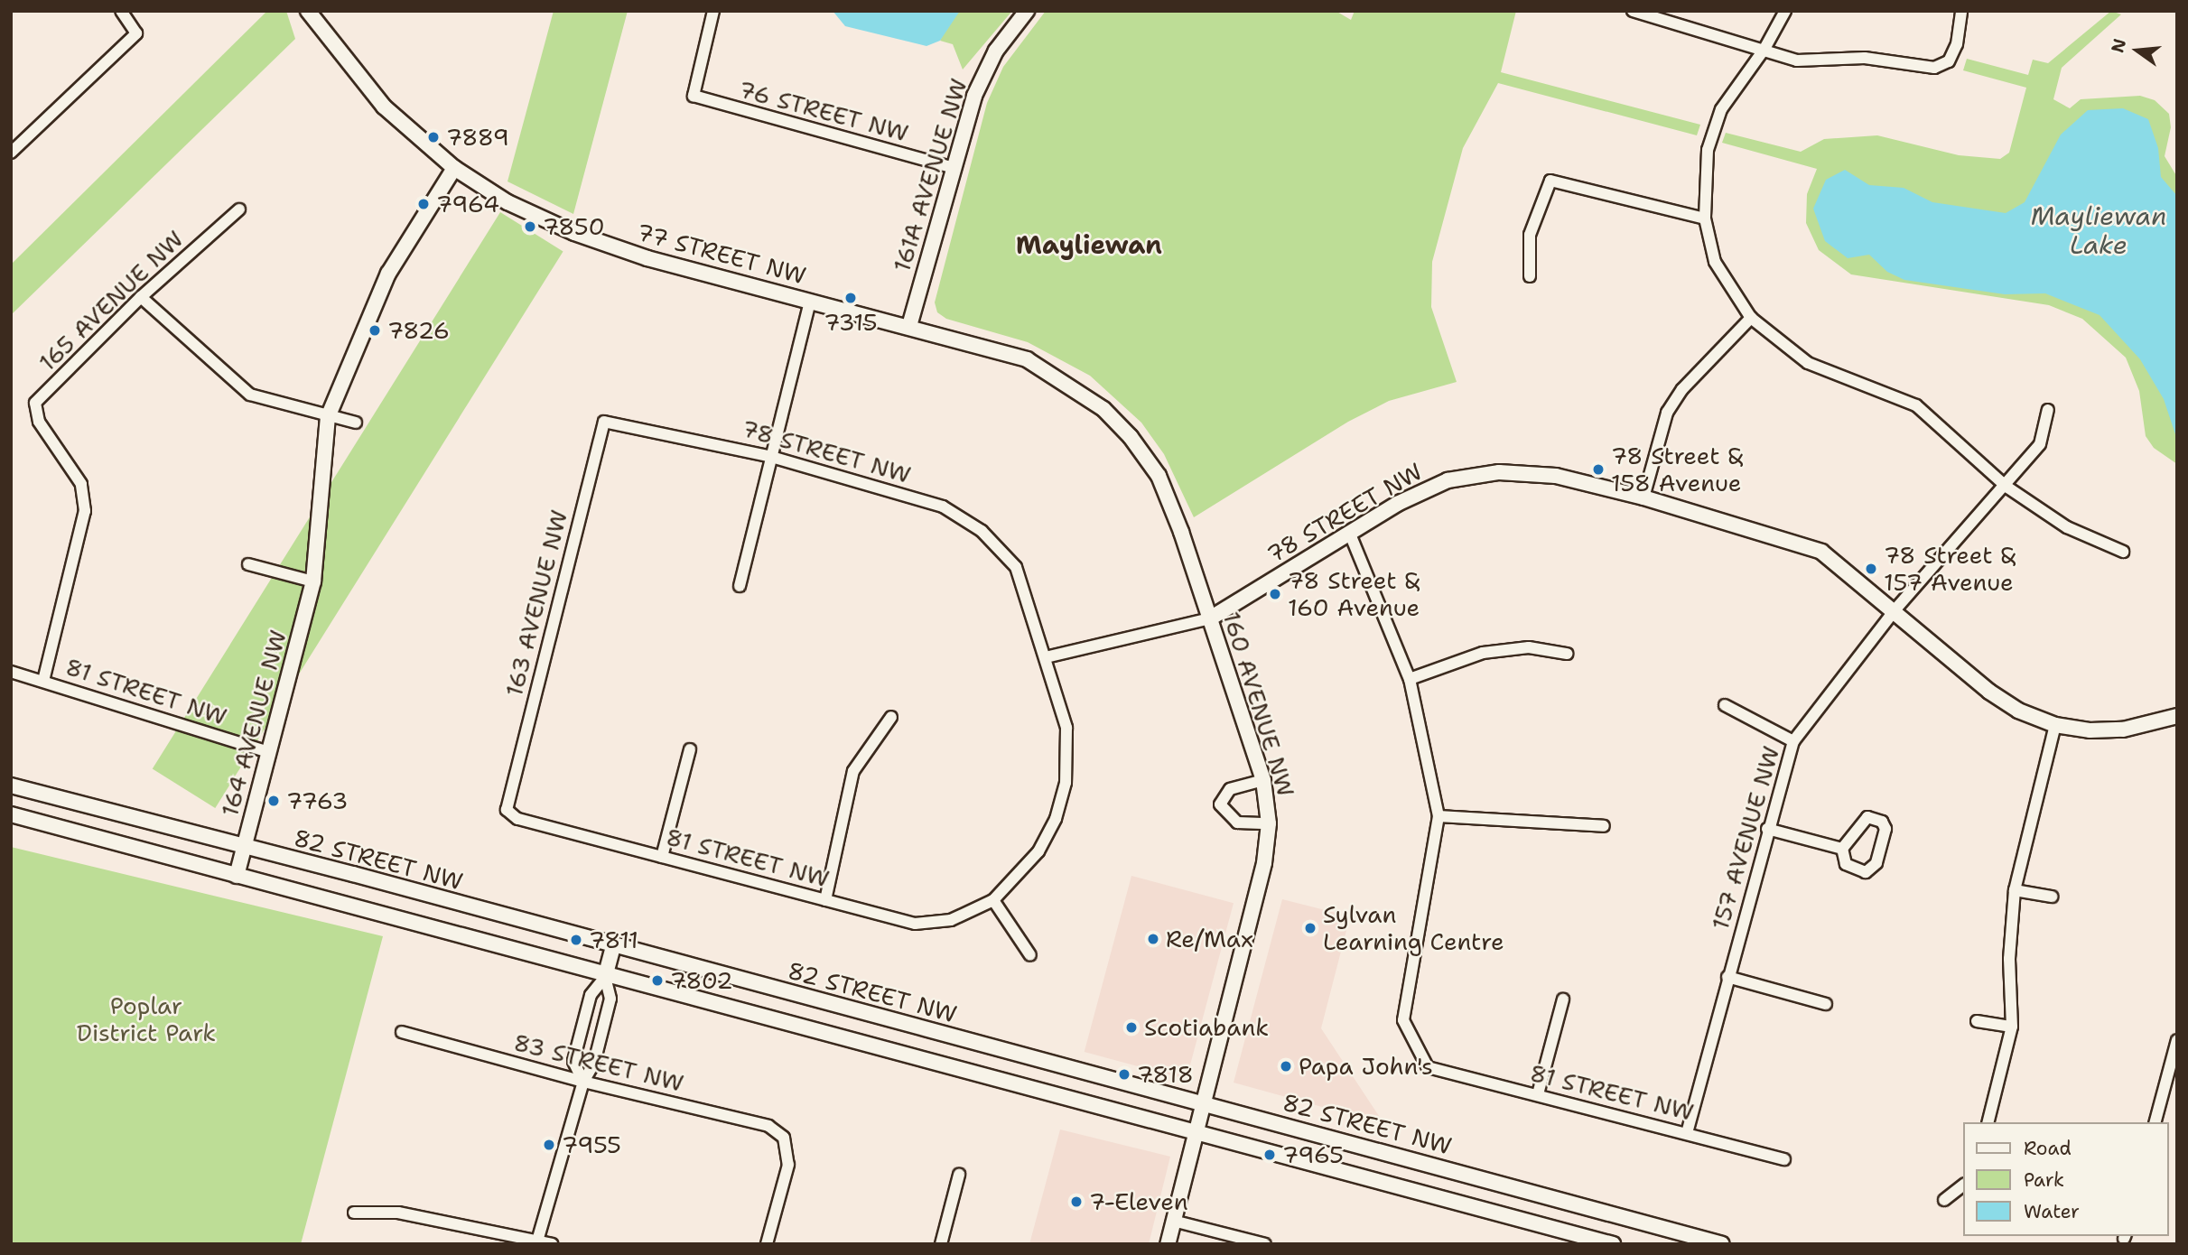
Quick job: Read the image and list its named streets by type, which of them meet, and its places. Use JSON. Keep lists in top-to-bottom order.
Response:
{
  "streets": {
    "street": [
      "76 STREET NW",
      "161A AVENUE NW",
      "77 STREET NW",
      "165 AVENUE NW",
      "78 STREET NW",
      "163 AVENUE NW",
      "81 STREET NW",
      "160 AVENUE NW",
      "164 AVENUE NW",
      "157 AVENUE NW",
      "82 STREET NW",
      "83 STREET NW"
    ]
  },
  "crossings": [
    ["76 STREET NW", "161A AVENUE NW"],
    ["161A AVENUE NW", "77 STREET NW"],
    ["77 STREET NW", "160 AVENUE NW"],
    ["77 STREET NW", "164 AVENUE NW"],
    ["165 AVENUE NW", "81 STREET NW"],
    ["78 STREET NW", "163 AVENUE NW"],
    ["78 STREET NW", "160 AVENUE NW"],
    ["78 STREET NW", "157 AVENUE NW"],
    ["163 AVENUE NW", "81 STREET NW"],
    ["81 STREET NW", "164 AVENUE NW"],
    ["81 STREET NW", "157 AVENUE NW"],
    ["160 AVENUE NW", "82 STREET NW"],
    ["164 AVENUE NW", "82 STREET NW"]
  ],
  "districts": ["Mayliewan"],
  "water": ["Mayliewan Lake"],
  "parks": ["Poplar District Park"],
  "places": [
    "7889",
    "7964",
    "7850",
    "7315",
    "7826",
    "78 Street & 158 Avenue",
    "78 Street & 157 Avenue",
    "78 Street & 160 Avenue",
    "7763",
    "Sylvan Learning Centre",
    "Re/Max",
    "7811",
    "7802",
    "Scotiabank",
    "Papa John's",
    "7818",
    "7955",
    "7965",
    "7-Eleven"
  ],
  "legend": ["Road", "Park", "Water"],
  "north": "left"
}
